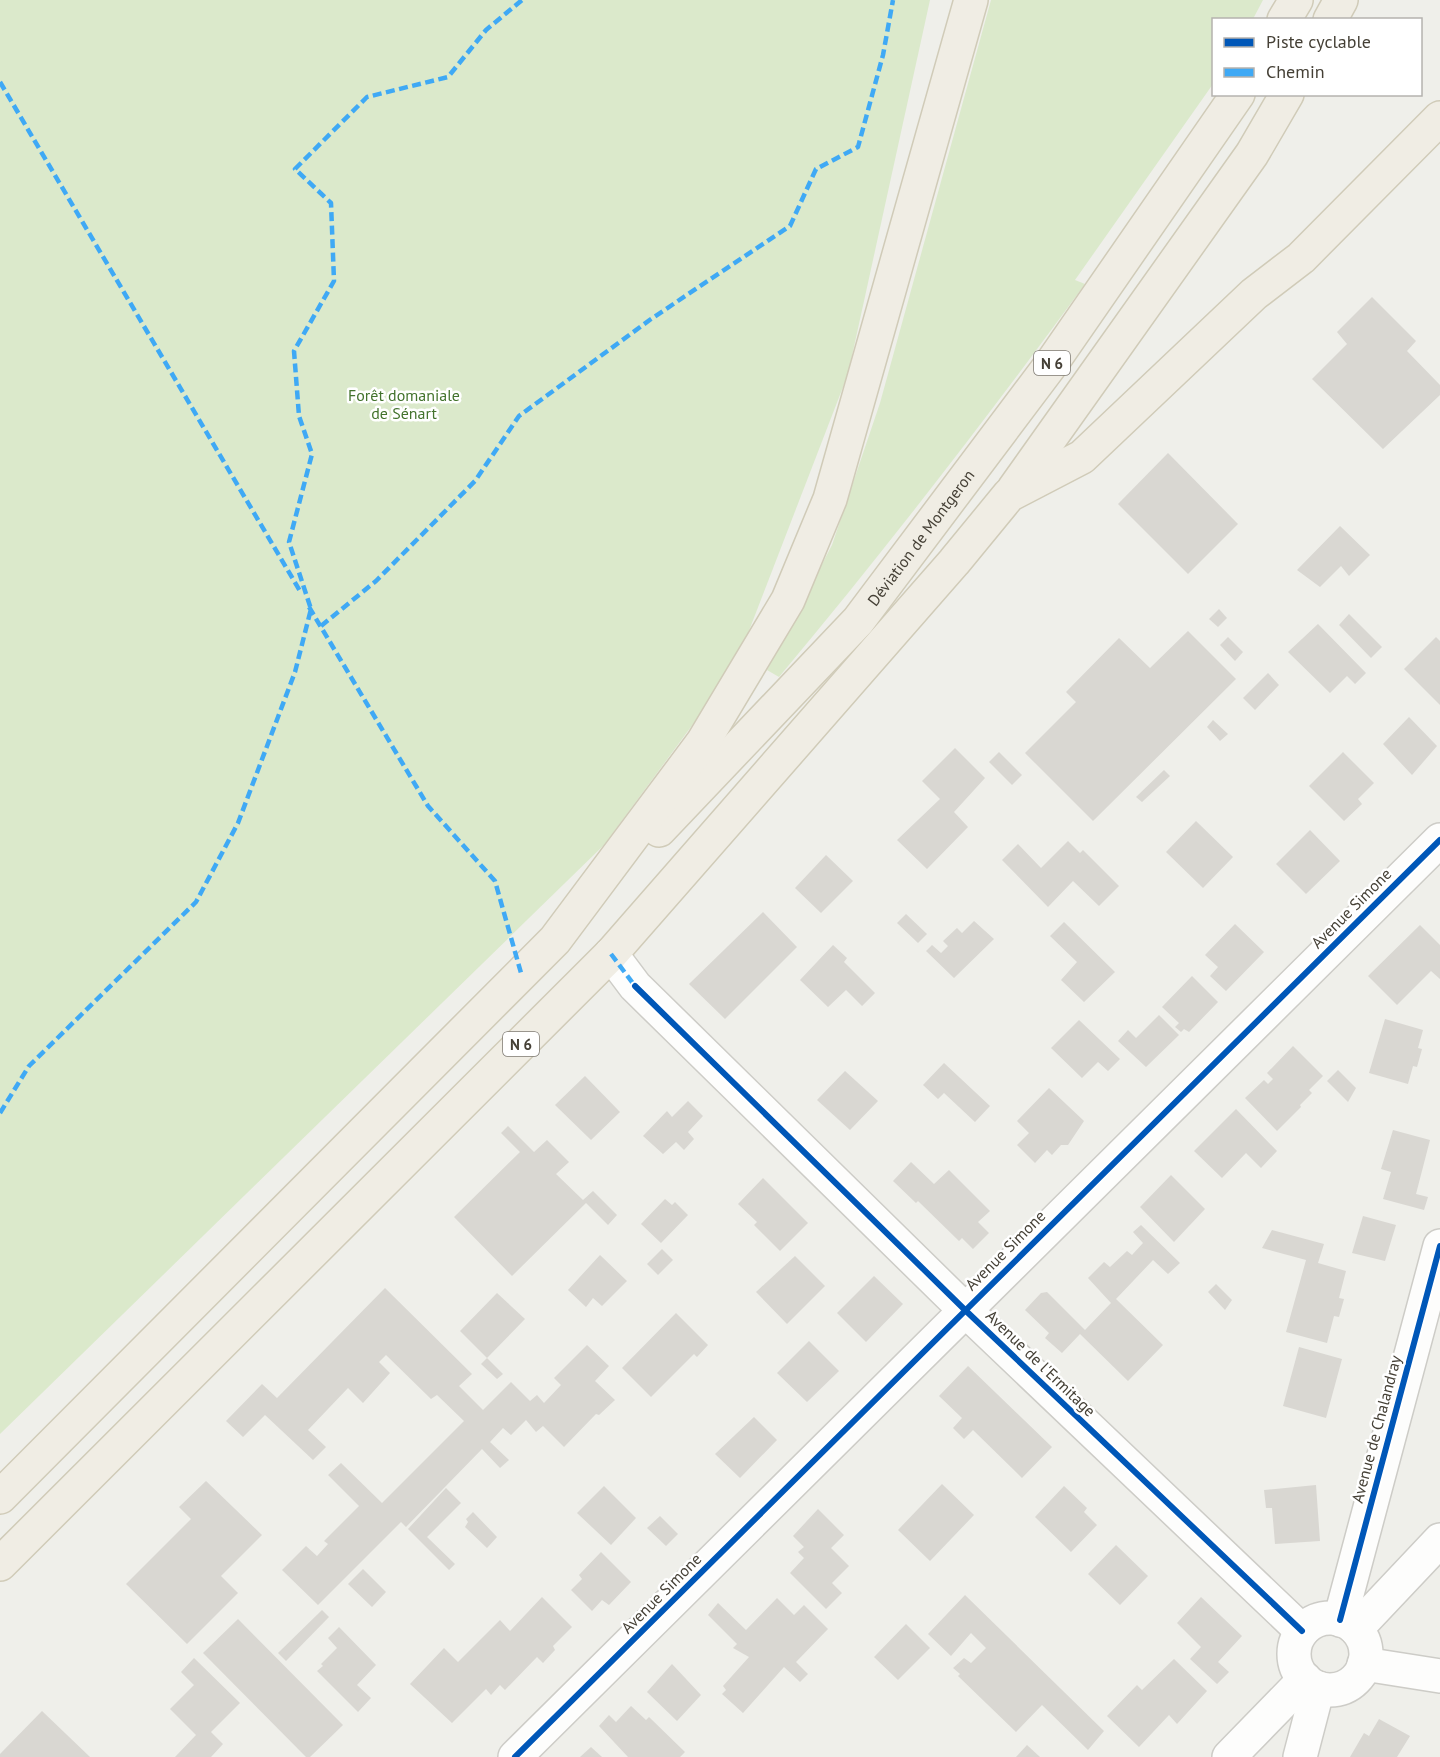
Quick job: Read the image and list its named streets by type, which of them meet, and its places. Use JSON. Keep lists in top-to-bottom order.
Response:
{
  "streets": {
    "main road": ["N 6", "Déviation de Montgeron"],
    "street": ["Avenue Simone", "Avenue de l'Ermitage", "Avenue de Chalandray"]
  },
  "crossings": [
    ["N 6", "Déviation de Montgeron"],
    ["N 6", "Avenue de l'Ermitage"],
    ["Avenue Simone", "Avenue de l'Ermitage"],
    ["Avenue de l'Ermitage", "Avenue de Chalandray"]
  ],
  "parks": ["Forêt domaniale de Sénart"],
  "legend": ["Piste cyclable", "Chemin"]
}
